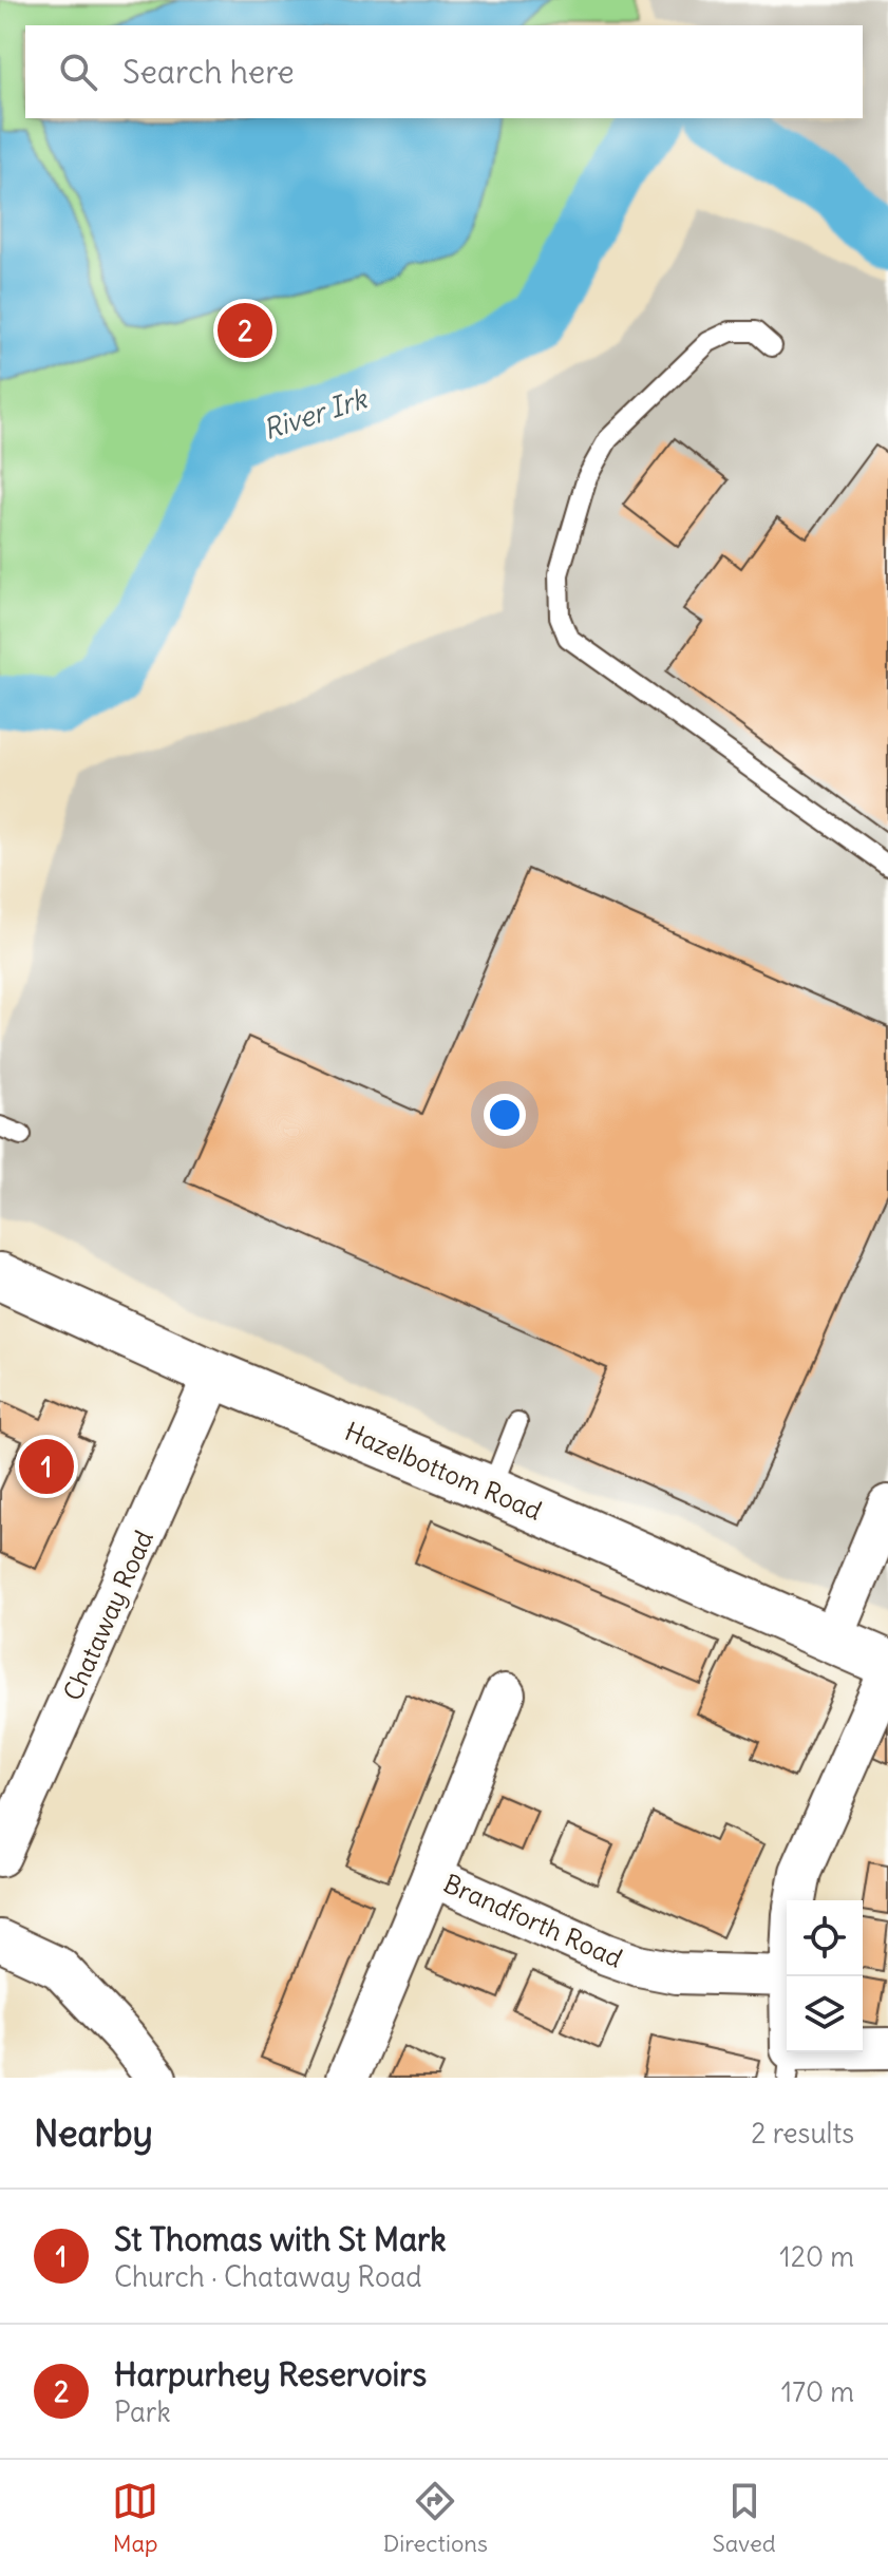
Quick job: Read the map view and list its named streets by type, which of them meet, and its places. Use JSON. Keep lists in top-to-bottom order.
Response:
{
  "streets": {
    "street": ["Hazelbottom Road", "Chataway Road", "Brandforth Road"]
  },
  "crossings": [
    ["Hazelbottom Road", "Chataway Road"]
  ],
  "water": ["River Irk"],
  "page": {
    "search": "Search here",
    "pins": ["2", "1"],
    "heading": ["Nearby", "2 results"],
    "list": [
      {
        "mark": "1",
        "name": "St Thomas with St Mark",
        "note": "Church · Chataway Road",
        "value": "120 m"
      },
      {
        "mark": "2",
        "name": "Harpurhey Reservoirs",
        "note": "Park",
        "value": "170 m"
      }
    ],
    "nav": ["Map", "Directions", "Saved"]
  }
}
